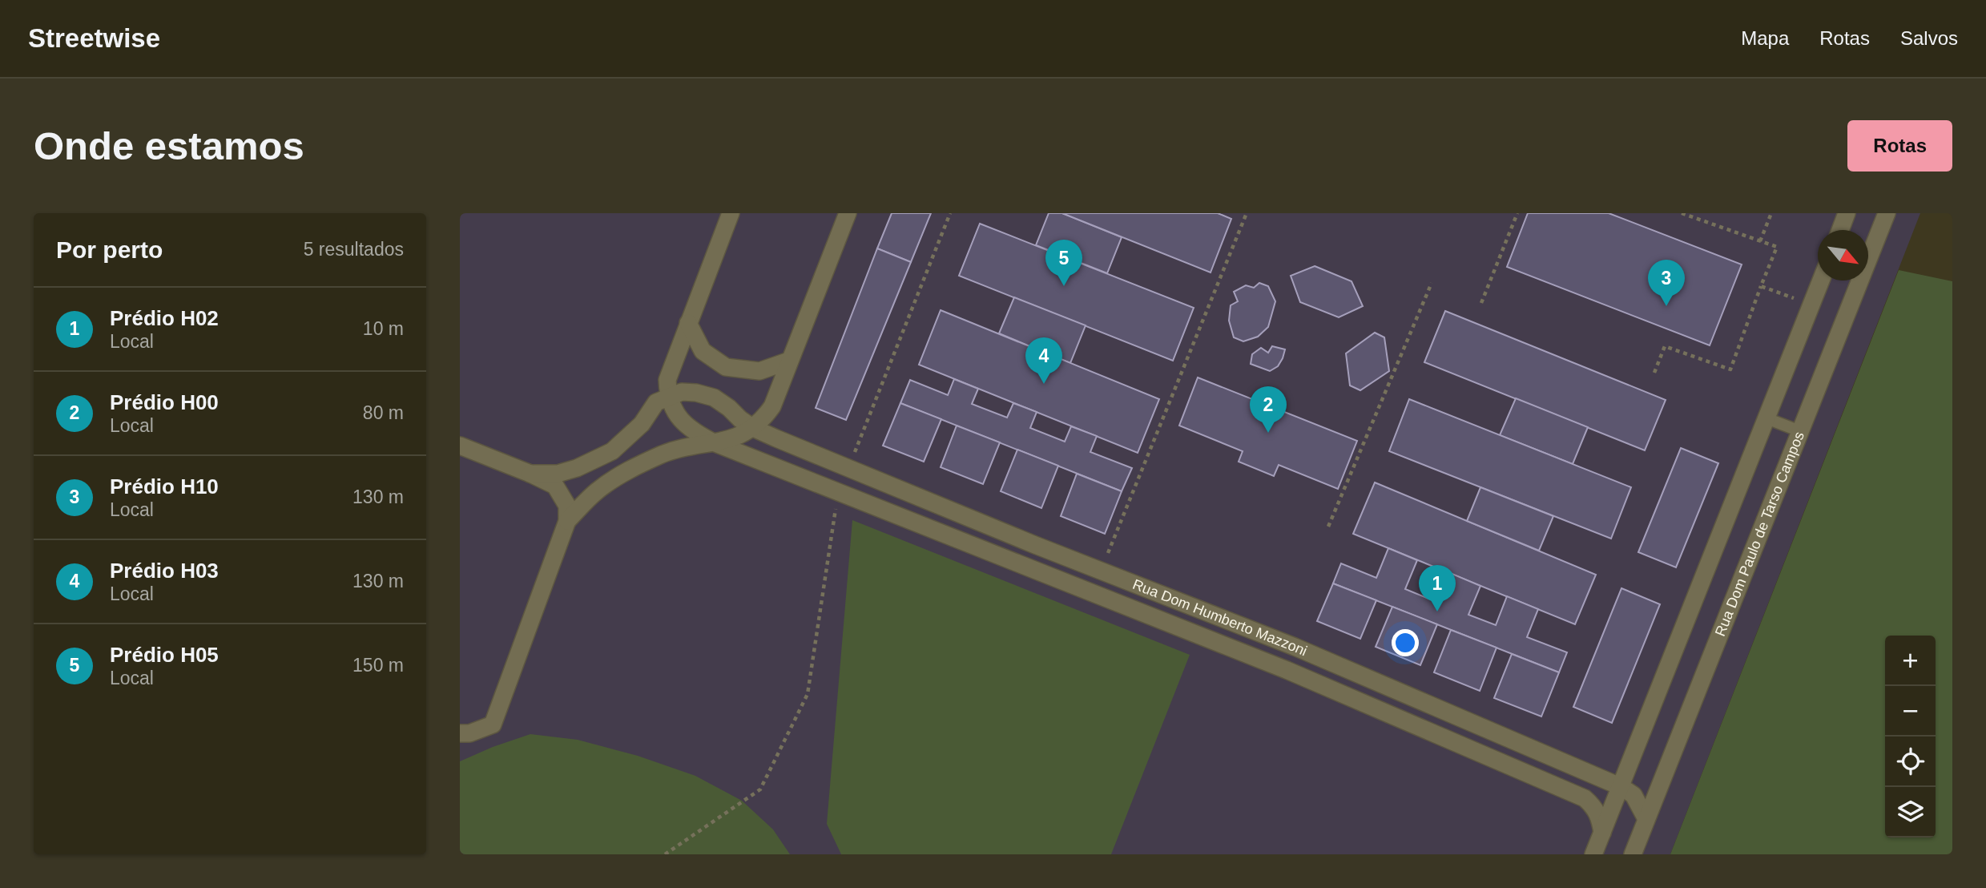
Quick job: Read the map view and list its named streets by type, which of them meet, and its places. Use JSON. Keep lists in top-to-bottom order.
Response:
{
  "streets": {
    "street": ["Rua Dom Paulo de Tarso Campos", "Rua Dom Humberto Mazzoni"]
  },
  "crossings": [
    ["Rua Dom Paulo de Tarso Campos", "Rua Dom Humberto Mazzoni"]
  ],
  "north": "bottom right",
  "page": {
    "header": "Streetwise",
    "nav": ["Mapa", "Rotas", "Salvos"],
    "buttons": "Rotas",
    "title": "Onde estamos",
    "heading": ["Por perto", "5 resultados"],
    "pins": [
      "5",
      "3",
      "4",
      "2",
      "1"
    ],
    "list": [
      {
        "mark": "1",
        "name": "Prédio H02",
        "note": "Local",
        "value": "10 m"
      },
      {
        "mark": "2",
        "name": "Prédio H00",
        "note": "Local",
        "value": "80 m"
      },
      {
        "mark": "3",
        "name": "Prédio H10",
        "note": "Local",
        "value": "130 m"
      },
      {
        "mark": "4",
        "name": "Prédio H03",
        "note": "Local",
        "value": "130 m"
      },
      {
        "mark": "5",
        "name": "Prédio H05",
        "note": "Local",
        "value": "150 m"
      }
    ],
    "map_buttons": ["+", "−"]
  }
}
